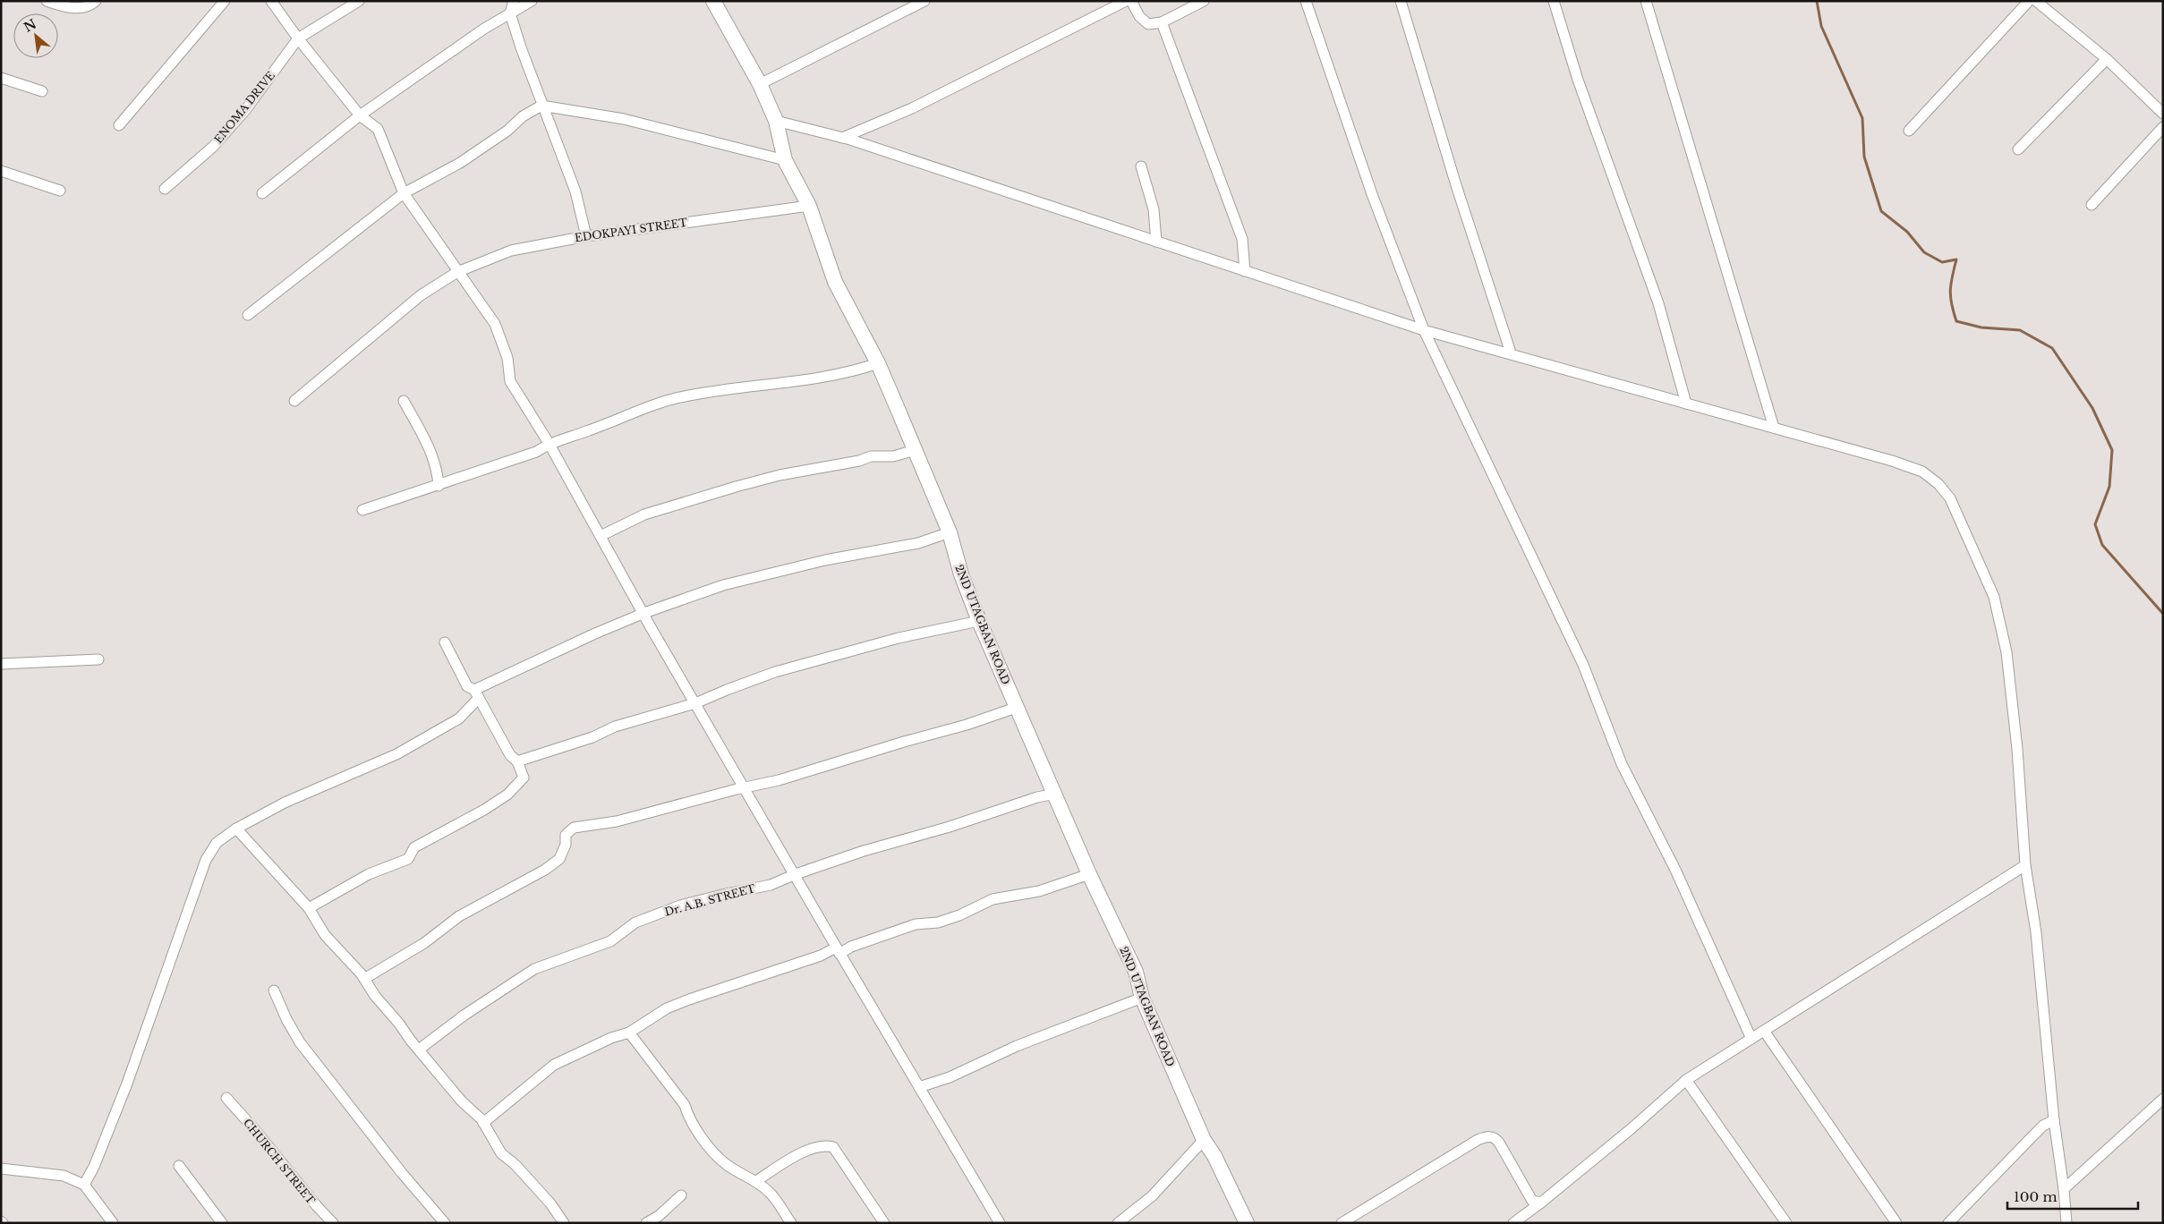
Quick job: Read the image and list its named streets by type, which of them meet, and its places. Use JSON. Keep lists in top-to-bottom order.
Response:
{
  "streets": {
    "street": [
      "ENOMA DRIVE",
      "EDOKPAYI STREET",
      "2ND UTAGBAN ROAD",
      "Dr. A.B. STREET",
      "CHURCH STREET"
    ]
  },
  "crossings": [
    ["EDOKPAYI STREET", "2ND UTAGBAN ROAD"],
    ["2ND UTAGBAN ROAD", "Dr. A.B. STREET"]
  ],
  "scale_bar": "100 m",
  "north": "top left"
}
